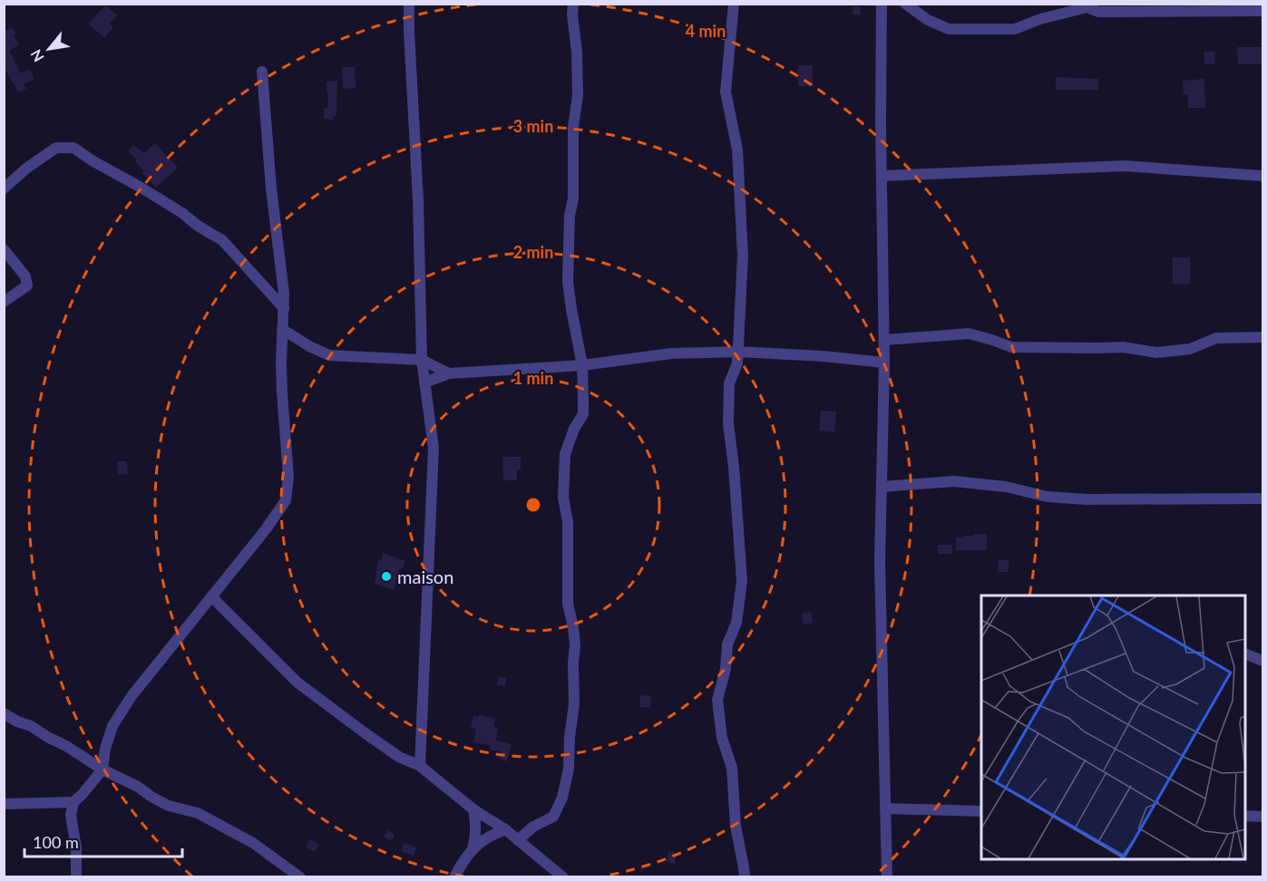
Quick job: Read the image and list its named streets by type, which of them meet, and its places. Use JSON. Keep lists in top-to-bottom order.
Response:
{
  "places": ["maison"],
  "scale_bar": "100 m",
  "north": "bottom left",
  "rings": [
    "4 min",
    "3 min",
    "2 min",
    "1 min"
  ]
}
